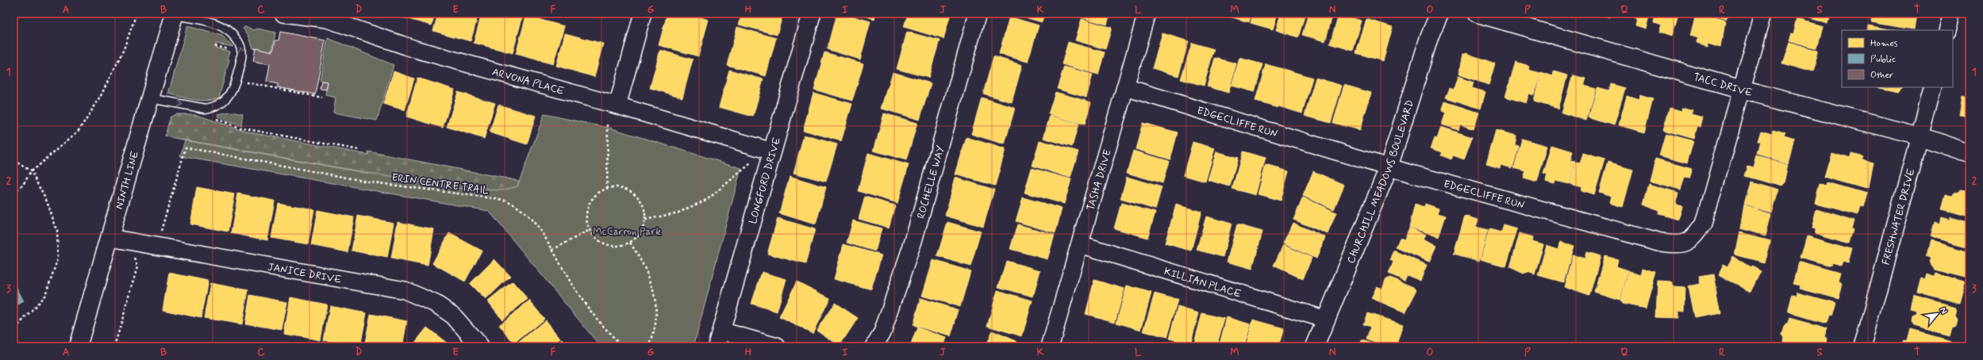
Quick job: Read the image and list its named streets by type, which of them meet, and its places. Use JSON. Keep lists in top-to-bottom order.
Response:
{
  "streets": {
    "street": [
      "ARVONA PLACE",
      "TACC DRIVE",
      "EDGECLIFFE RUN",
      "NINTH LINE",
      "LONGFORD DRIVE",
      "TASHA DRIVE",
      "CHURCHILL MEADOWS BOULEVARD",
      "ROCHELLE WAY",
      "FRESHWATER DRIVE",
      "JANICE DRIVE",
      "KILLIAN PLACE"
    ],
    "path": ["ERIN CENTRE TRAIL"]
  },
  "crossings": [
    ["ARVONA PLACE", "LONGFORD DRIVE"],
    ["TACC DRIVE", "EDGECLIFFE RUN"],
    ["TACC DRIVE", "FRESHWATER DRIVE"],
    ["EDGECLIFFE RUN", "TASHA DRIVE"],
    ["EDGECLIFFE RUN", "CHURCHILL MEADOWS BOULEVARD"],
    ["NINTH LINE", "JANICE DRIVE"],
    ["TASHA DRIVE", "KILLIAN PLACE"],
    ["CHURCHILL MEADOWS BOULEVARD", "KILLIAN PLACE"]
  ],
  "parks": ["McCarron Park"],
  "legend": ["Homes", "Public", "Other"],
  "north": "top right",
  "grid": {
    "columns": [
      "A",
      "B",
      "C",
      "D",
      "E",
      "F",
      "G",
      "H",
      "I",
      "J",
      "K",
      "L",
      "M",
      "N",
      "O",
      "P",
      "Q",
      "R",
      "S",
      "T"
    ],
    "rows": ["1", "2", "3"]
  }
}
